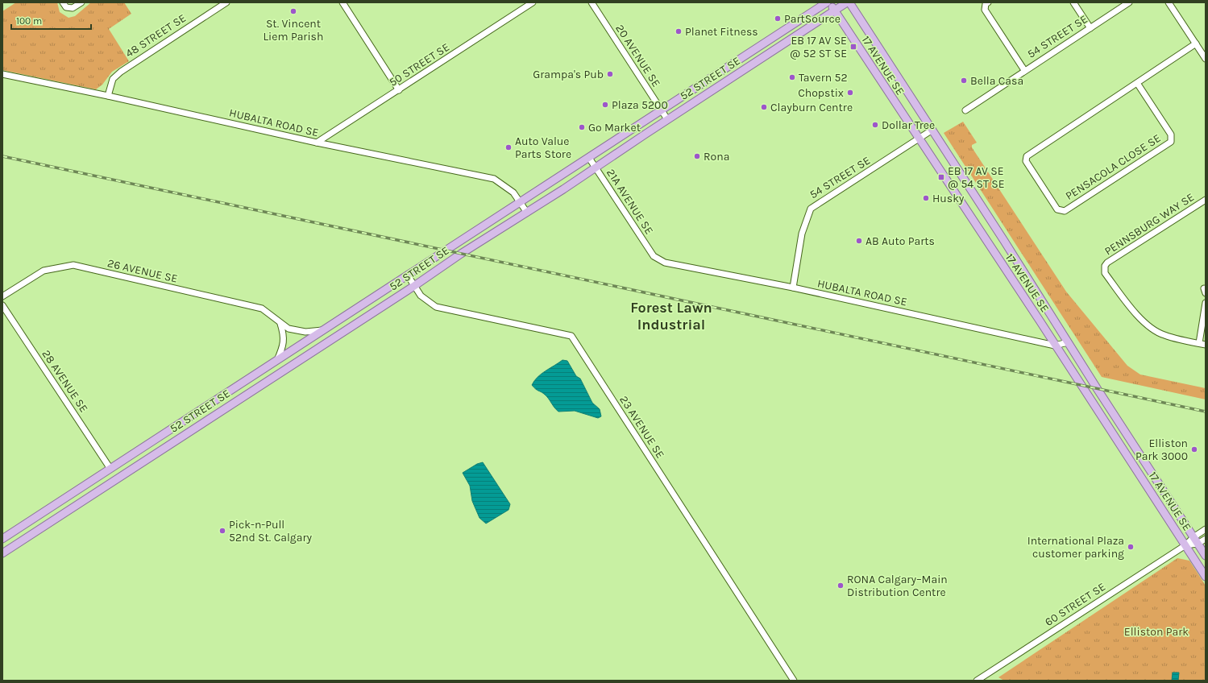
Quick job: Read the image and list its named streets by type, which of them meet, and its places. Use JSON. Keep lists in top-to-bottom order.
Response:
{
  "streets": {
    "main road": ["17 AVENUE SE", "52 STREET SE"],
    "street": [
      "48 STREET SE",
      "54 STREET SE",
      "20 AVENUE SE",
      "50 STREET SE",
      "HUBALTA ROAD SE",
      "PENSACOLA CLOSE SE",
      "21A AVENUE SE",
      "PENNSBURG WAY SE",
      "26 AVENUE SE",
      "28 AVENUE SE",
      "23 AVENUE SE",
      "60 STREET SE"
    ]
  },
  "crossings": [
    ["48 STREET SE", "HUBALTA ROAD SE"],
    ["54 STREET SE", "17 AVENUE SE"],
    ["54 STREET SE", "HUBALTA ROAD SE"],
    ["20 AVENUE SE", "52 STREET SE"],
    ["50 STREET SE", "HUBALTA ROAD SE"],
    ["17 AVENUE SE", "52 STREET SE"],
    ["17 AVENUE SE", "HUBALTA ROAD SE"],
    ["17 AVENUE SE", "60 STREET SE"],
    ["52 STREET SE", "HUBALTA ROAD SE"],
    ["52 STREET SE", "21A AVENUE SE"],
    ["52 STREET SE", "26 AVENUE SE"],
    ["52 STREET SE", "28 AVENUE SE"],
    ["52 STREET SE", "23 AVENUE SE"],
    ["HUBALTA ROAD SE", "21A AVENUE SE"]
  ],
  "districts": ["Forest Lawn Industrial"],
  "parks": ["Elliston Park"],
  "places": {
    "other": [
      "St. Vincent Liem Parish",
      "PartSource",
      "Planet Fitness",
      "Grampa's Pub",
      "Tavern 52",
      "Bella Casa",
      "Chopstix",
      "Plaza 5200",
      "Clayburn Centre",
      "Dollar Tree",
      "Go Market",
      "Auto Value Parts Store",
      "Rona",
      "Husky",
      "AB Auto Parts",
      "Elliston Park 3000",
      "Pick-n-Pull 52nd St. Calgary",
      "International Plaza customer parking",
      "RONA Calgary–Main Distribution Centre"
    ],
    "transit": ["EB 17 AV SE @ 52 ST SE", "EB 17 AV SE @ 54 ST SE"]
  },
  "scale_bar": "100 m"
}
